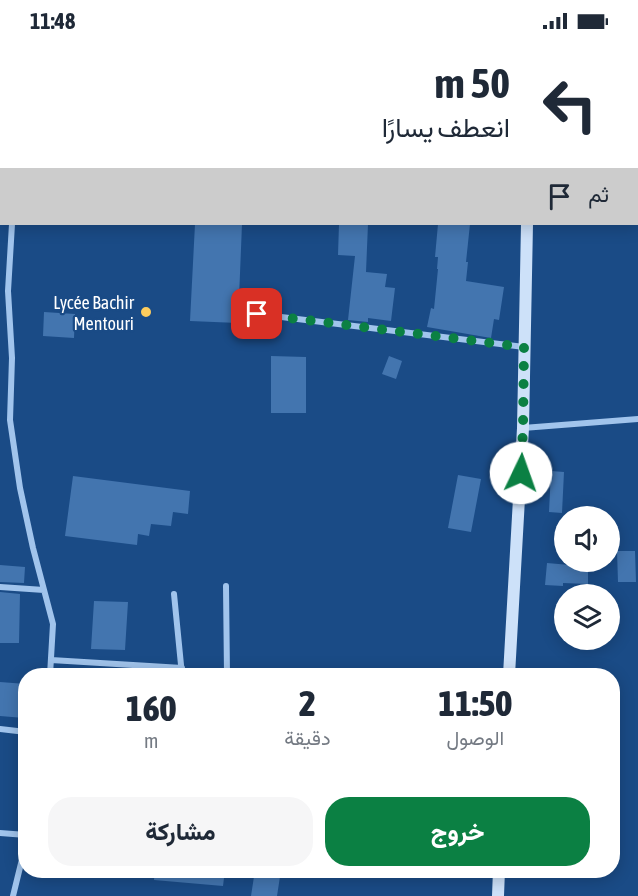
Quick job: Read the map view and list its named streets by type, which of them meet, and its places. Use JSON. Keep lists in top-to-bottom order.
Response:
{
  "places": ["Lycée Bachir Mentouri"],
  "page": {
    "status": "11:48",
    "turn": ["50 m", "انعطف يسارًا"],
    "then": "ثم",
    "eta": [
      "11:50",
      "الوصول",
      "2",
      "دقيقة",
      "160",
      "m"
    ],
    "buttons": ["خروج", "مشاركة"]
  }
}
